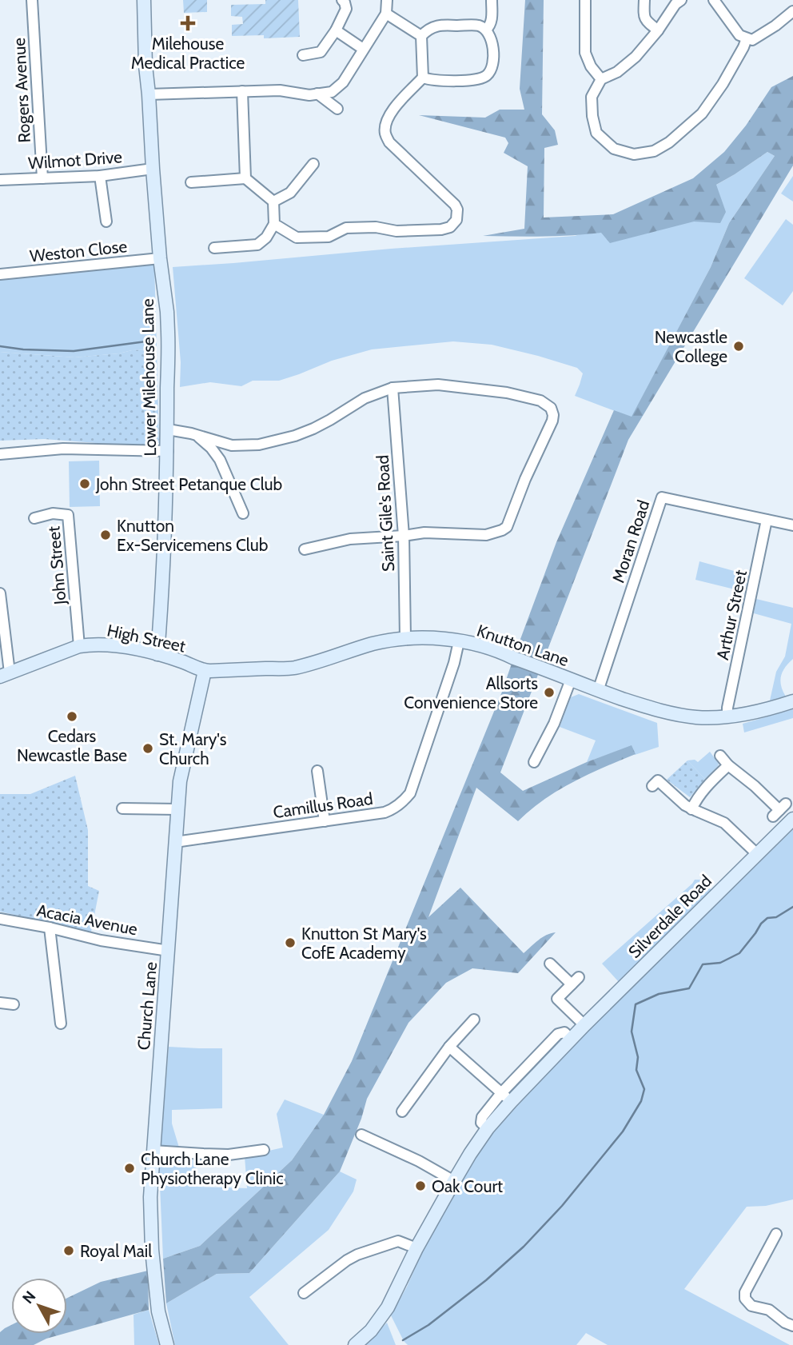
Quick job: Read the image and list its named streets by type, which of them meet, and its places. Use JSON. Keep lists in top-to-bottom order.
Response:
{
  "streets": {
    "main road": [
      "Lower Milehouse Lane",
      "High Street",
      "Knutton Lane",
      "Silverdale Road",
      "Church Lane"
    ],
    "street": [
      "Rogers Avenue",
      "Wilmot Drive",
      "Weston Close",
      "Saint Gile's Road",
      "Moran Road",
      "John Street",
      "Arthur Street",
      "Camillus Road",
      "Acacia Avenue"
    ]
  },
  "crossings": [
    ["Rogers Avenue", "Wilmot Drive"],
    ["Wilmot Drive", "Lower Milehouse Lane"],
    ["Weston Close", "Lower Milehouse Lane"],
    ["Lower Milehouse Lane", "High Street"],
    ["Saint Gile's Road", "Knutton Lane"],
    ["Moran Road", "Arthur Street"],
    ["Moran Road", "Knutton Lane"],
    ["John Street", "High Street"],
    ["Arthur Street", "Knutton Lane"],
    ["High Street", "Knutton Lane"],
    ["High Street", "Church Lane"],
    ["Knutton Lane", "Camillus Road"],
    ["Knutton Lane", "Church Lane"],
    ["Camillus Road", "Church Lane"],
    ["Acacia Avenue", "Church Lane"]
  ],
  "places": {
    "health": ["Milehouse Medical Practice"],
    "other": [
      "Newcastle College",
      "John Street Petanque Club",
      "Knutton Ex-Servicemens Club",
      "Allsorts Convenience Store",
      "Cedars Newcastle Base",
      "St. Mary's Church",
      "Knutton St Mary's CofE Academy",
      "Church Lane Physiotherapy Clinic",
      "Oak Court",
      "Royal Mail"
    ]
  },
  "north": "top left"
}
